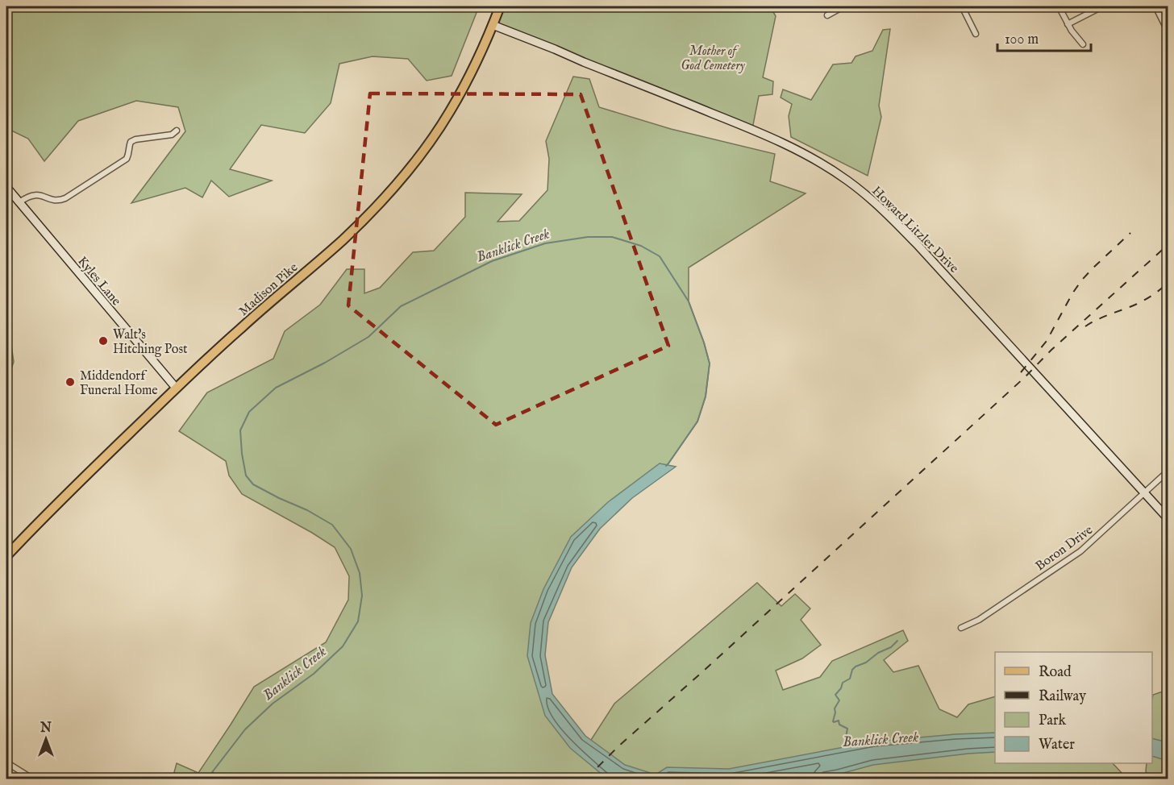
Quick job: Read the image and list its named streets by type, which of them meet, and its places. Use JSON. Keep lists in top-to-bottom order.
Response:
{
  "streets": {
    "main road": ["Howard Litzler Drive", "Kyles Lane", "Madison Pike"],
    "street": ["Boron Drive"]
  },
  "crossings": [
    ["Howard Litzler Drive", "Madison Pike"],
    ["Howard Litzler Drive", "Boron Drive"],
    ["Kyles Lane", "Madison Pike"]
  ],
  "water": ["Banklick Creek"],
  "parks": ["Mother of God Cemetery"],
  "places": ["Walt's Hitching Post", "Middendorf Funeral Home"],
  "legend": [
    "Road",
    "Railway",
    "Park",
    "Water"
  ],
  "scale_bar": "100 m",
  "north": "top"
}
